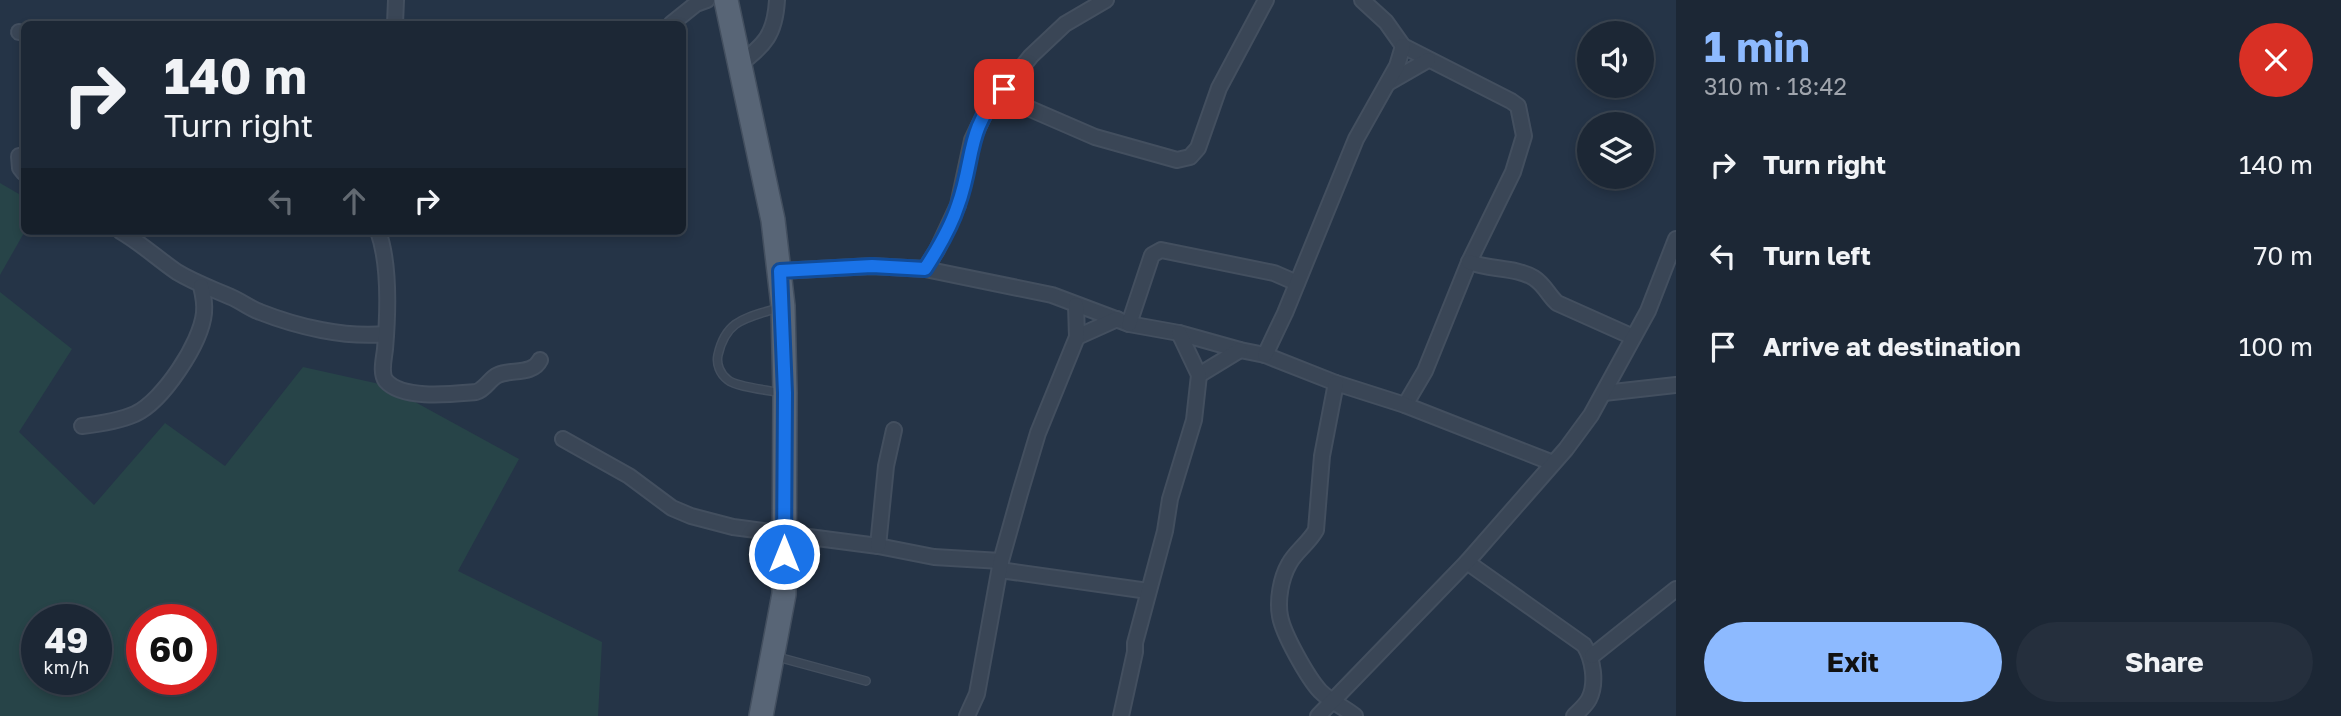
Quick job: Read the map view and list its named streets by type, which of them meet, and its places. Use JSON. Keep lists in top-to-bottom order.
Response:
{
  "page": {
    "heading": ["1 min", "310 m · 18:42"],
    "turn": ["140 m", "Turn right"],
    "list": [
      {
        "name": "Turn right",
        "value": "140 m"
      },
      {
        "name": "Turn left",
        "value": "70 m"
      },
      {
        "name": "Arrive at destination",
        "value": "100 m"
      }
    ],
    "speed": "49 km/h",
    "limit": "60",
    "buttons": ["Exit", "Share"]
  }
}
